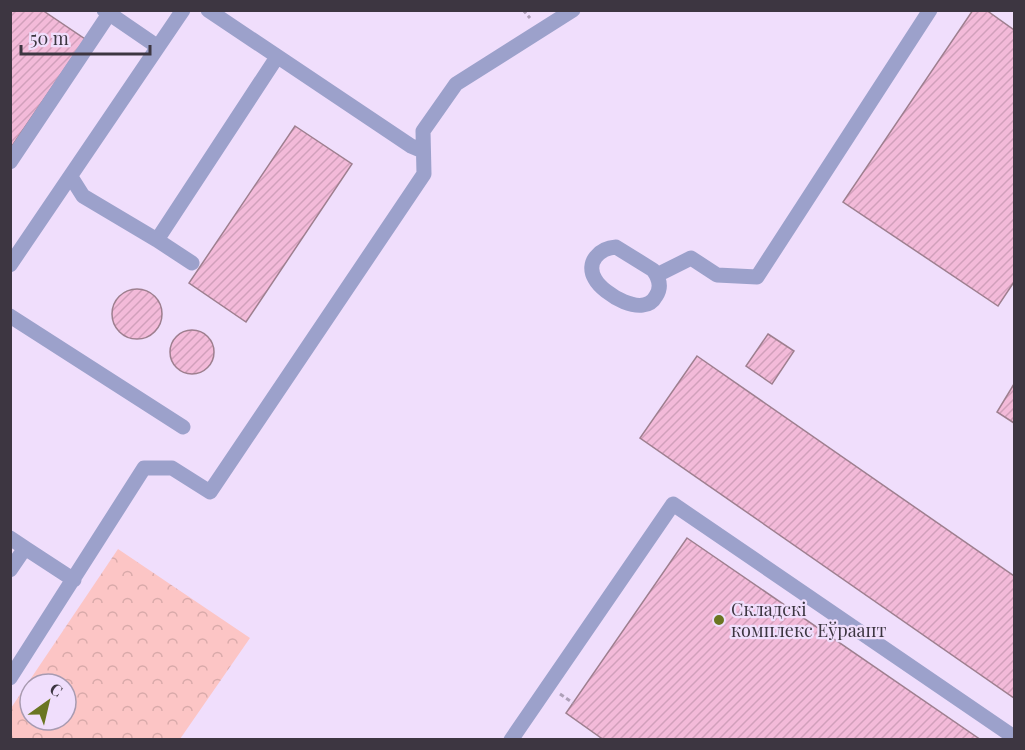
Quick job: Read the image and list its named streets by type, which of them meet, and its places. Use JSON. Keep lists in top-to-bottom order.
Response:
{
  "places": ["Складскі комплекс Еўраапт"],
  "scale_bar": "50 m",
  "north": "top right"
}
